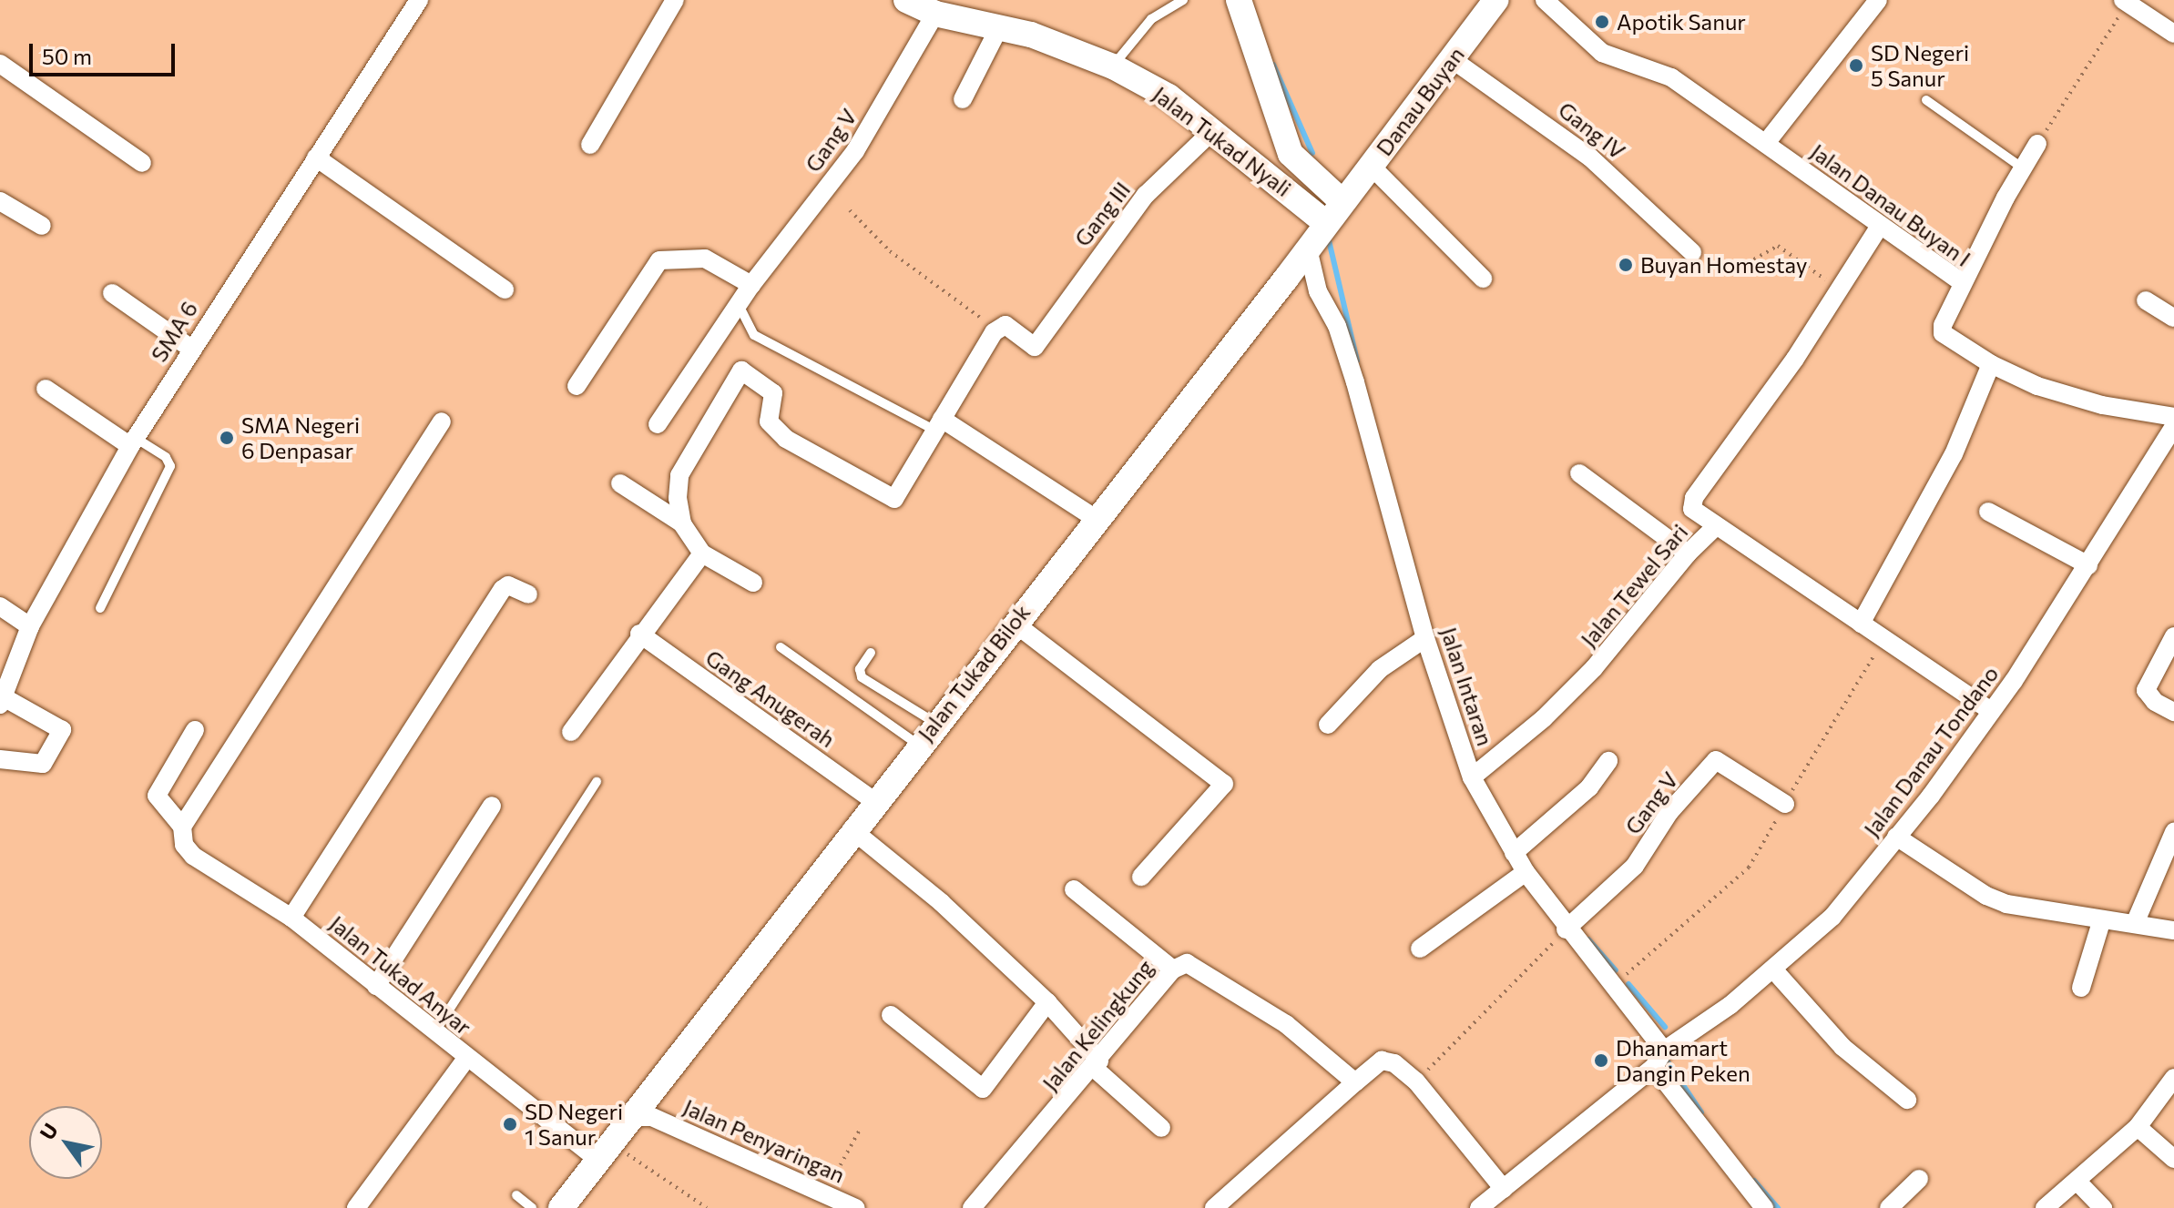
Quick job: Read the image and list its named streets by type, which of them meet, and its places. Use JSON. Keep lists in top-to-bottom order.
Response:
{
  "streets": {
    "street": [
      "Danau Buyan",
      "Gang IV",
      "Gang V",
      "Jalan Tukad Nyali",
      "Jalan Danau Buyan I",
      "Gang III",
      "SMA 6",
      "Jalan Tewel Sari",
      "Jalan Tukad Bilok",
      "Jalan Intaran",
      "Gang Anugerah",
      "Jalan Danau Tondano",
      "Jalan Tukad Anyar",
      "Jalan Kelingkung",
      "Jalan Penyaringan"
    ]
  },
  "crossings": [
    ["Danau Buyan", "Gang IV"],
    ["Danau Buyan", "Jalan Tukad Bilok"],
    ["Gang V", "Jalan Tukad Nyali"],
    ["Gang V", "Jalan Intaran"],
    ["Jalan Tukad Nyali", "Gang III"],
    ["Jalan Tukad Nyali", "Jalan Tukad Bilok"],
    ["Jalan Tewel Sari", "Jalan Intaran"],
    ["Jalan Tewel Sari", "Jalan Danau Tondano"],
    ["Jalan Tukad Bilok", "Jalan Intaran"],
    ["Jalan Tukad Bilok", "Gang Anugerah"],
    ["Jalan Tukad Bilok", "Jalan Tukad Anyar"],
    ["Jalan Tukad Bilok", "Jalan Penyaringan"],
    ["Jalan Intaran", "Jalan Danau Tondano"]
  ],
  "places": [
    "Apotik Sanur",
    "SD Negeri 5 Sanur",
    "Buyan Homestay",
    "SMA Negeri 6 Denpasar",
    "Dhanamart Dangin Peken",
    "SD Negeri 1 Sanur"
  ],
  "scale_bar": "50 m",
  "north": "top left"
}
